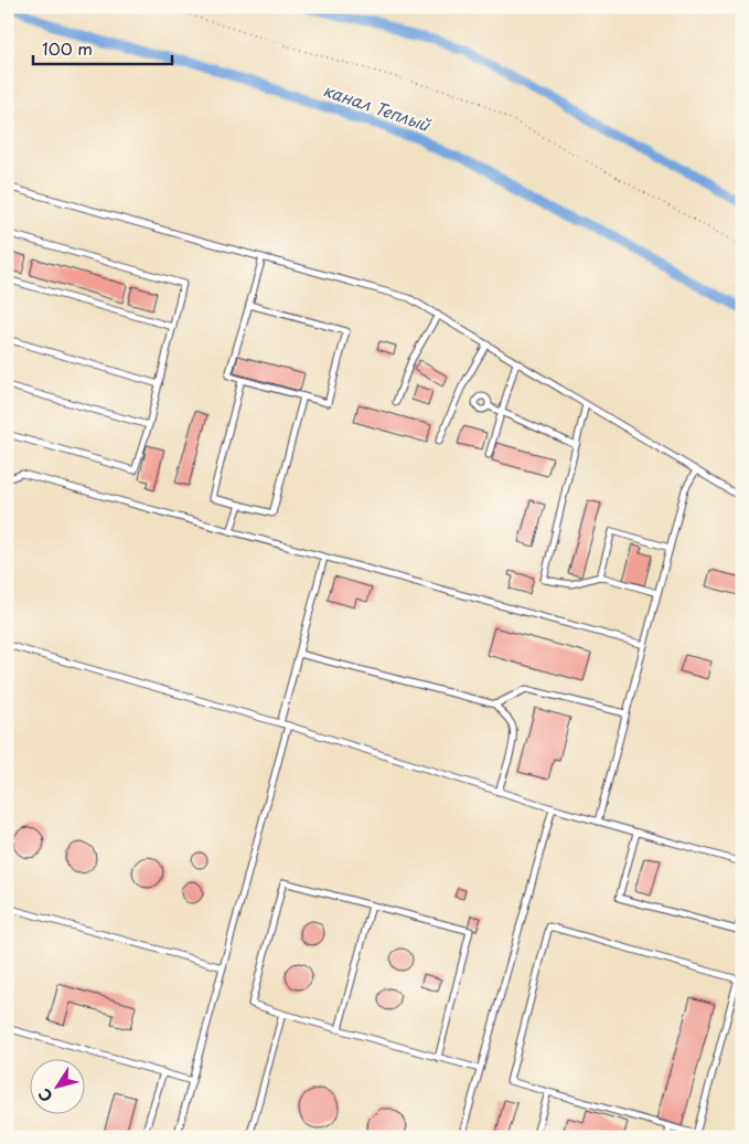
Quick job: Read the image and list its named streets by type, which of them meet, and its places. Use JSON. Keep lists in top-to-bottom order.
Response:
{
  "water": ["канал Теплый"],
  "scale_bar": "100 m",
  "north": "bottom left"
}
